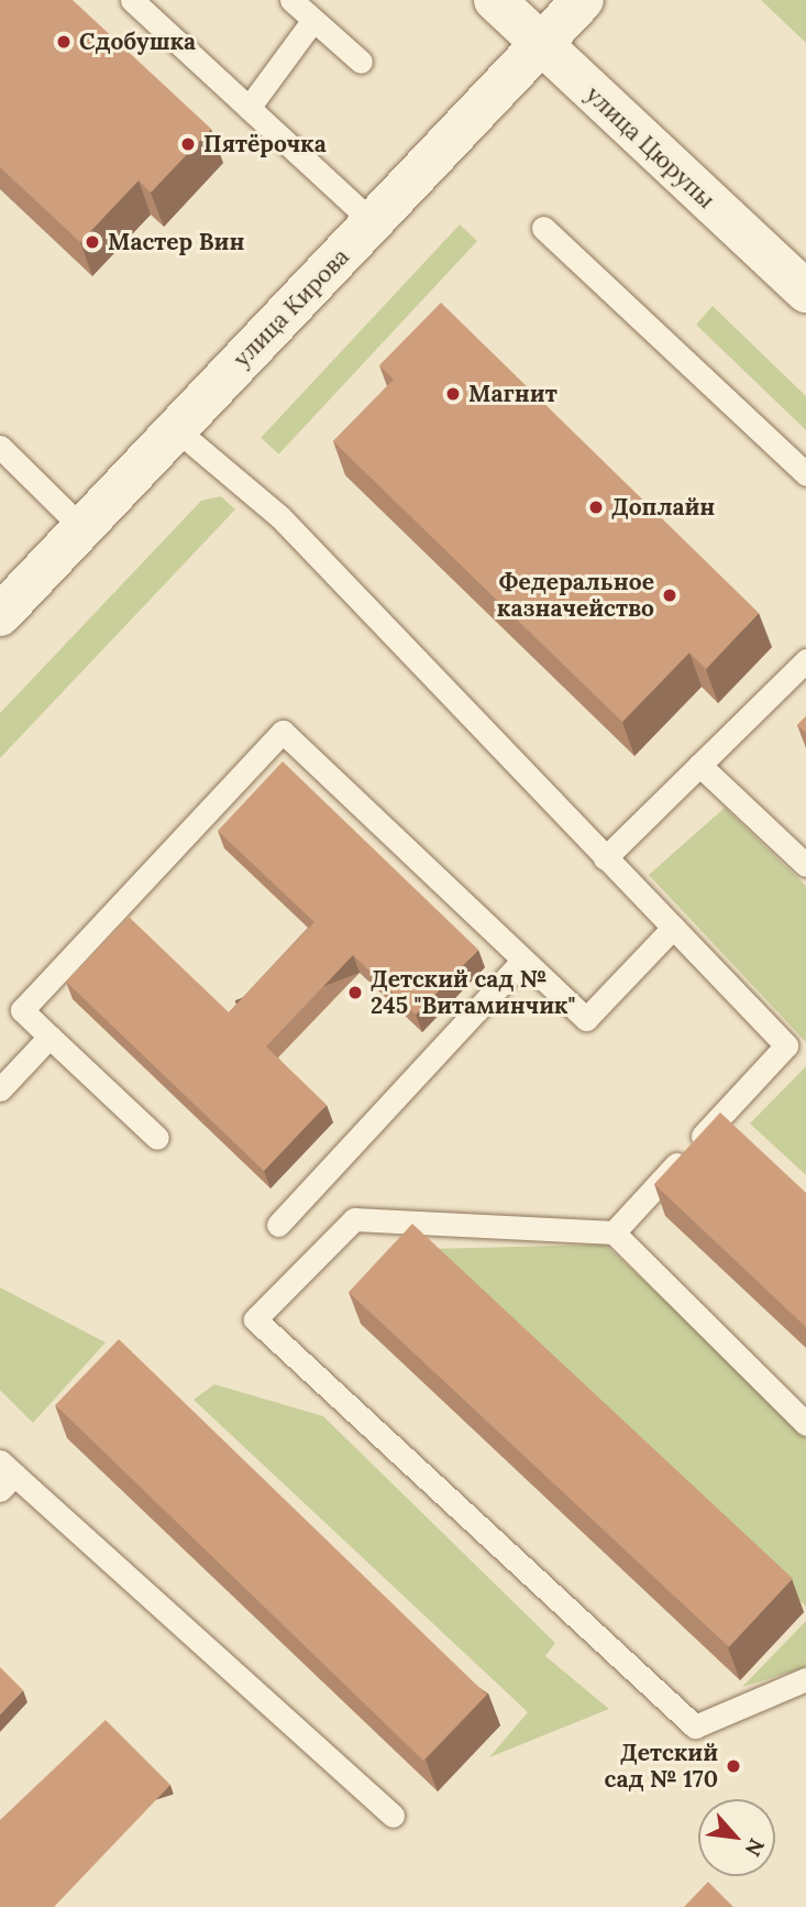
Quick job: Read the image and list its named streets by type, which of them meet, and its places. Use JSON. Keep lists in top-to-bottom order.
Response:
{
  "streets": {
    "street": ["улица Цюрупы", "улица Кирова"]
  },
  "crossings": [
    ["улица Цюрупы", "улица Кирова"]
  ],
  "places": [
    "Сдобушка",
    "Пятёрочка",
    "Мастер Вин",
    "Магнит",
    "Доплайн",
    "Федеральное казначейство",
    "Детский сад № 245 \"Витаминчик\"",
    "Детский сад № 170"
  ],
  "north": "bottom right"
}
